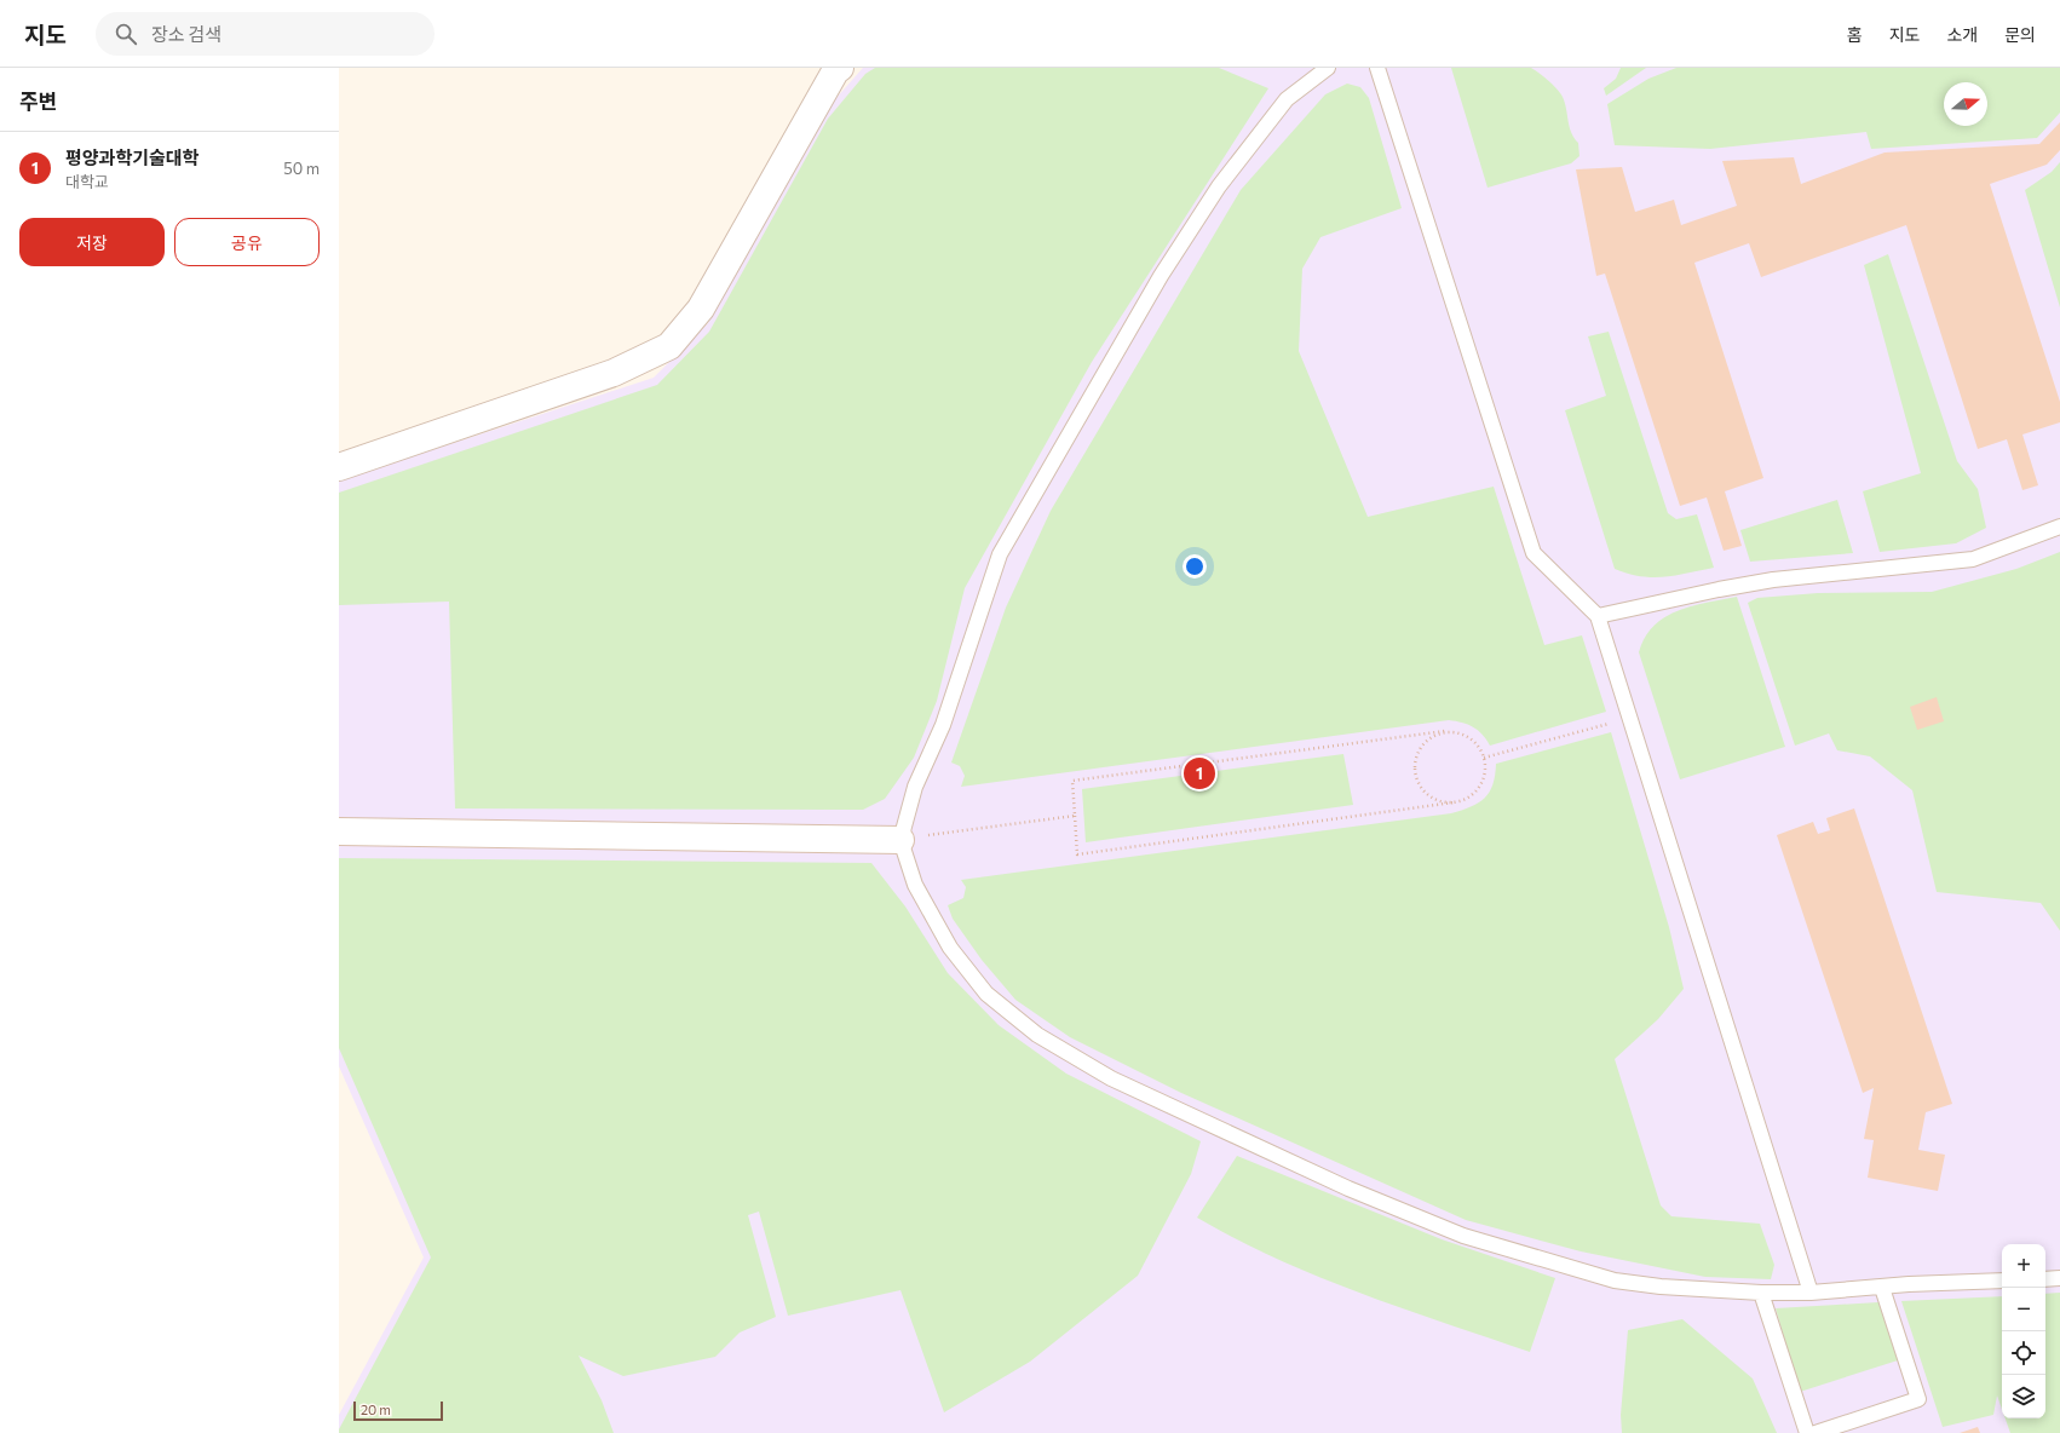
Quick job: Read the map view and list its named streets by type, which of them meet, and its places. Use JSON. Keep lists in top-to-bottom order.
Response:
{
  "scale_bar": "20 m",
  "north": "right",
  "page": {
    "header": "지도",
    "search": "장소 검색",
    "nav": [
      "홈",
      "지도",
      "소개",
      "문의"
    ],
    "heading": "주변",
    "list": [
      {
        "mark": "1",
        "name": "평양과학기술대학",
        "note": "대학교",
        "value": "50 m"
      }
    ],
    "buttons": ["저장", "공유"],
    "pins": "1",
    "map_buttons": ["+", "−"],
    "scale": "20 m"
  }
}
